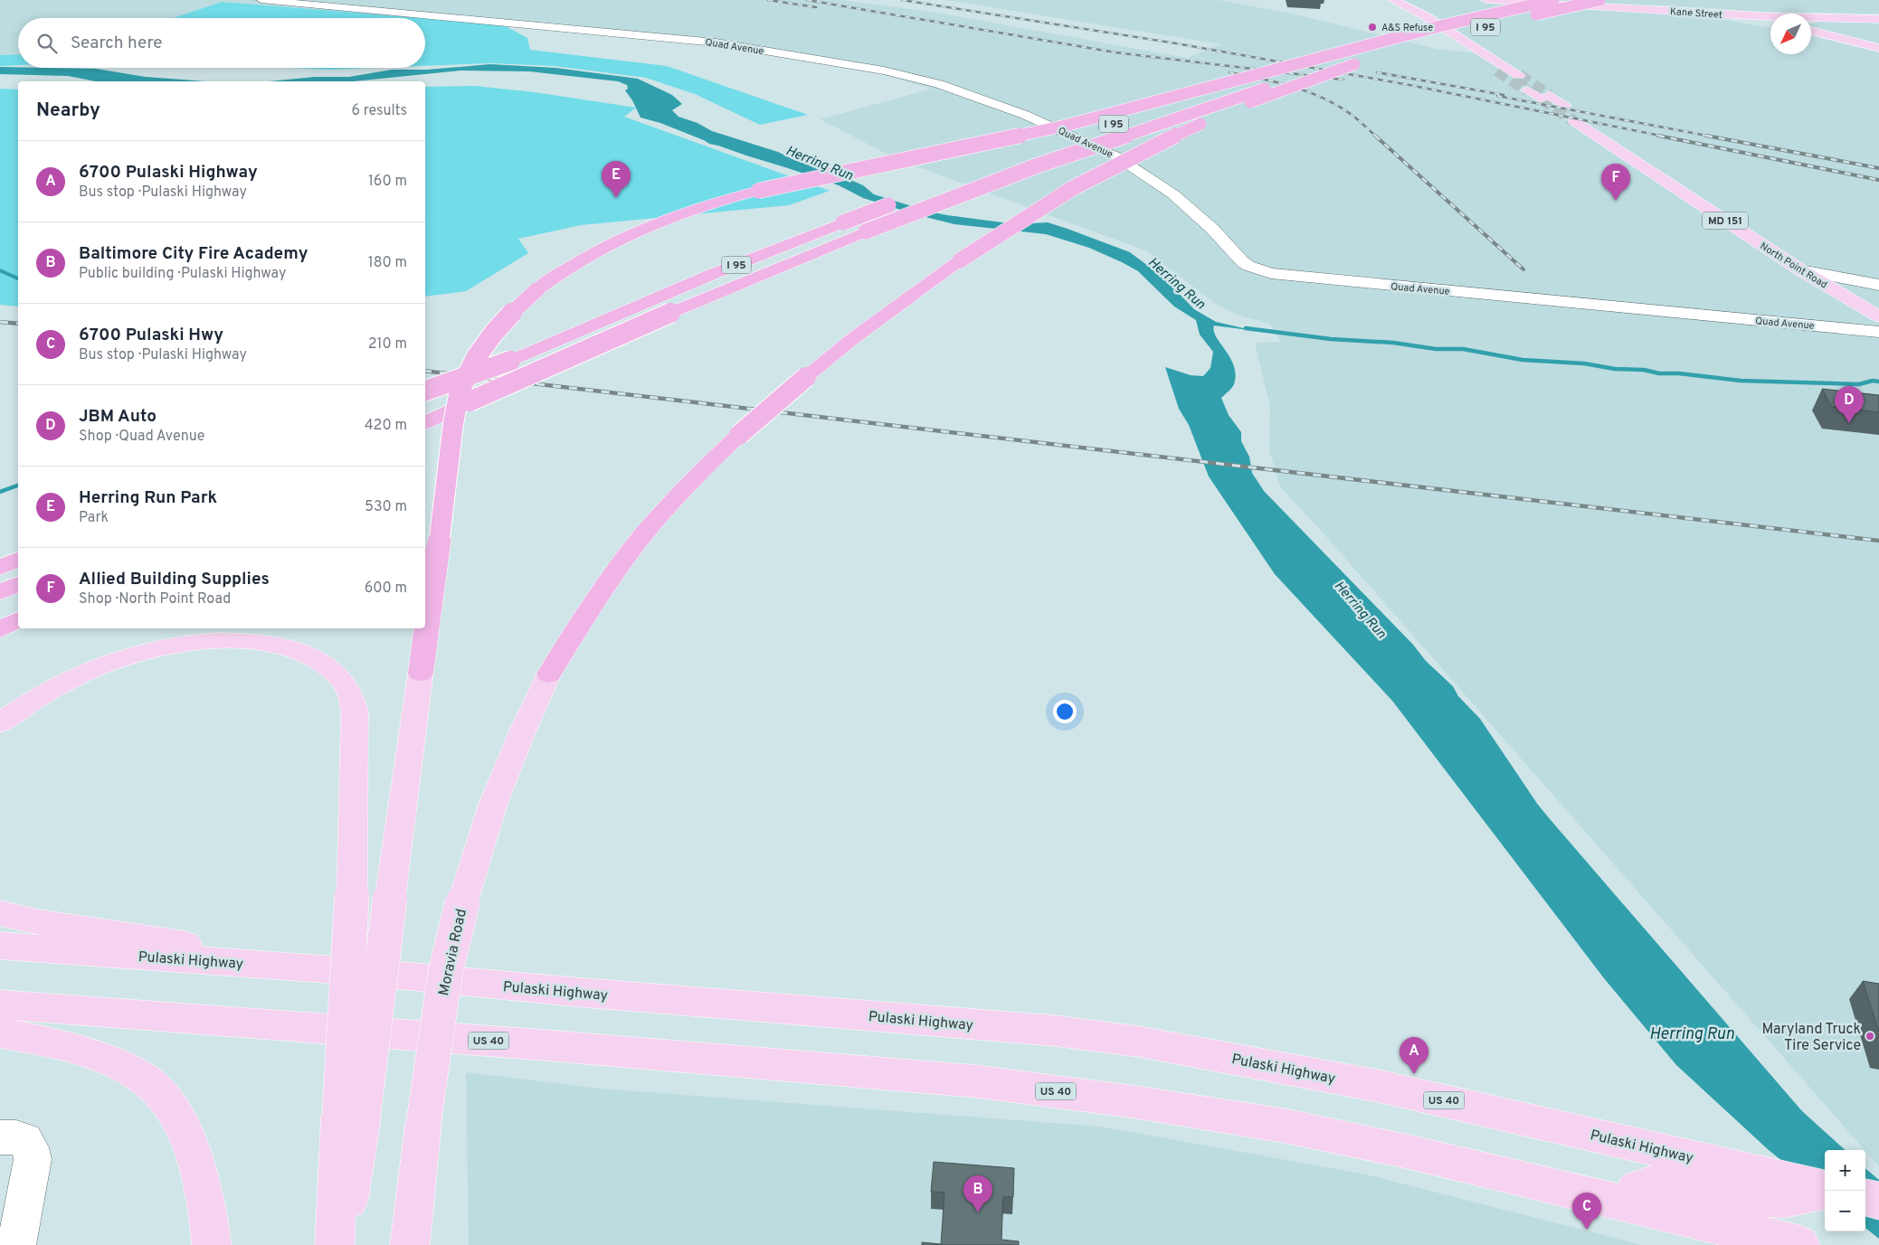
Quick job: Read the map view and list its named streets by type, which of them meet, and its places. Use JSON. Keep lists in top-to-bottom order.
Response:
{
  "streets": {
    "highway": ["I 95"],
    "main road": [
      "Kane Street",
      "MD 151",
      "North Point Road",
      "Moravia Road",
      "Pulaski Highway",
      "US 40"
    ],
    "street": ["Quad Avenue"]
  },
  "crossings": [
    ["I 95", "Moravia Road"]
  ],
  "water": ["Herring Run"],
  "places": ["A&S Refuse", "Maryland Truck Tire Service"],
  "north": "bottom left",
  "page": {
    "search": "Search here",
    "heading": ["Nearby", "6 results"],
    "list": [
      {
        "mark": "A",
        "name": "6700 Pulaski Highway",
        "note": "Bus stop · Pulaski Highway",
        "value": "160 m"
      },
      {
        "mark": "B",
        "name": "Baltimore City Fire Academy",
        "note": "Public building · Pulaski Highway",
        "value": "180 m"
      },
      {
        "mark": "C",
        "name": "6700 Pulaski Hwy",
        "note": "Bus stop · Pulaski Highway",
        "value": "210 m"
      },
      {
        "mark": "D",
        "name": "JBM Auto",
        "note": "Shop · Quad Avenue",
        "value": "420 m"
      },
      {
        "mark": "E",
        "name": "Herring Run Park",
        "note": "Park",
        "value": "530 m"
      },
      {
        "mark": "F",
        "name": "Allied Building Supplies",
        "note": "Shop · North Point Road",
        "value": "600 m"
      }
    ],
    "pins": [
      "E",
      "F",
      "D",
      "A",
      "B",
      "C"
    ],
    "map_buttons": ["+", "−"]
  }
}
